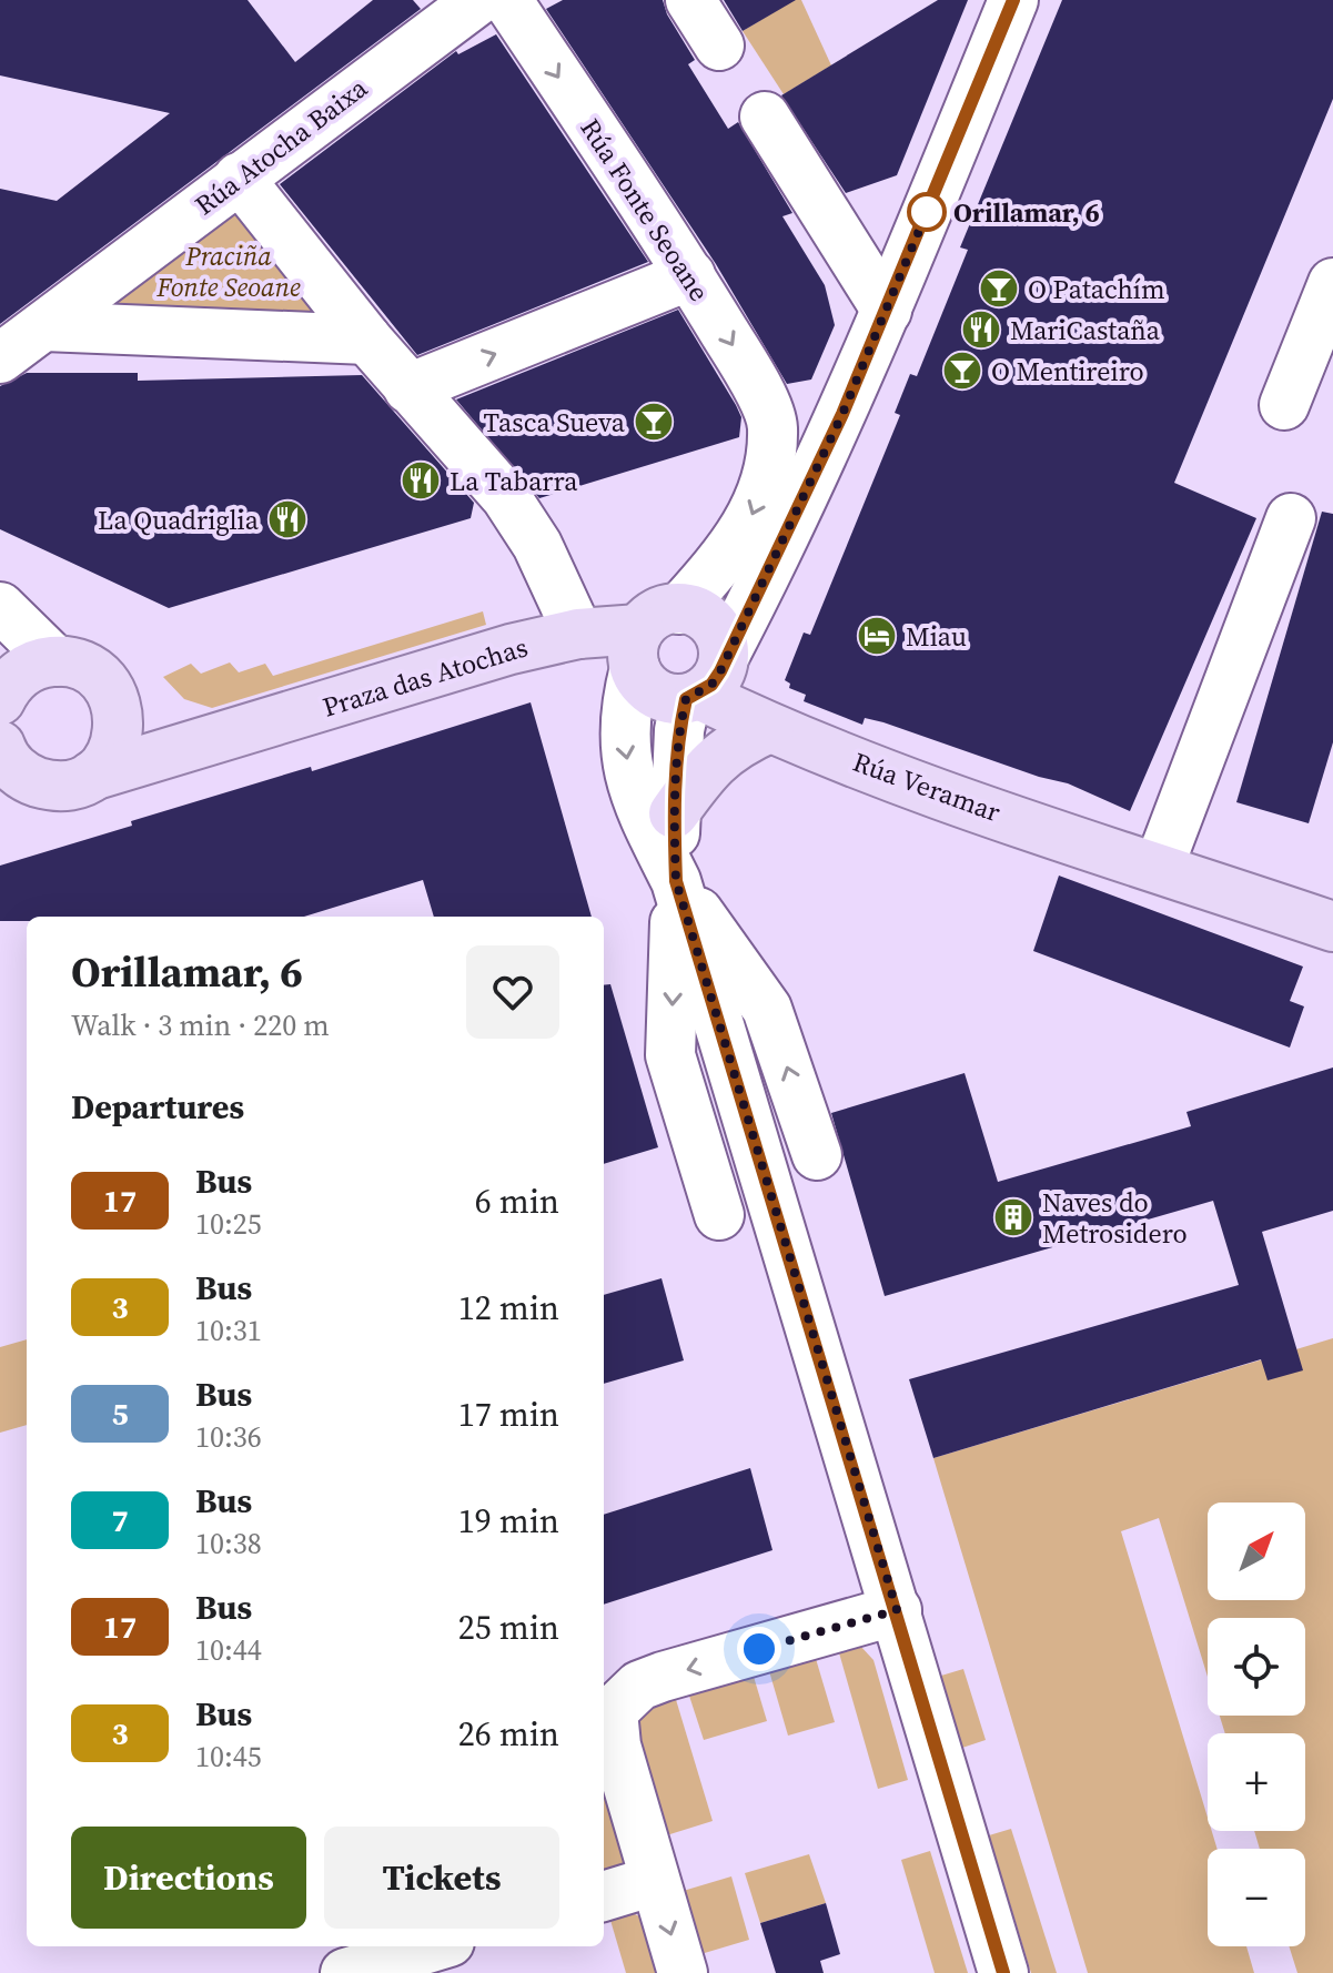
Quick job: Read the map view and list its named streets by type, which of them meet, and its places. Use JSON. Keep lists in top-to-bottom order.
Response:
{
  "streets": {
    "main road": ["Praza das Atochas", "Rúa Veramar"],
    "street": ["Rúa Atocha Baixa", "Rúa Fonte Seoane"]
  },
  "crossings": [
    ["Rúa Fonte Seoane", "Praza das Atochas"]
  ],
  "parks": ["Praciña Fonte Seoane"],
  "places": {
    "other": ["Orillamar, 6"],
    "bar": ["O Patachím", "O Mentireiro", "Tasca Sueva"],
    "restaurant": ["MariCastaña", "La Tabarra", "La Quadriglia"],
    "hotel": ["Miau"],
    "building": ["Naves do Metrosidero"]
  },
  "lines": ["bus line 17"],
  "north": "top right",
  "page": {
    "heading": [
      ["Orillamar, 6", "Walk · 3 min · 220 m"],
      "Departures"
    ],
    "list": [
      {
        "mark": "17",
        "name": "Bus",
        "note": "10:25",
        "value": "6 min"
      },
      {
        "mark": "3",
        "name": "Bus",
        "note": "10:31",
        "value": "12 min"
      },
      {
        "mark": "5",
        "name": "Bus",
        "note": "10:36",
        "value": "17 min"
      },
      {
        "mark": "7",
        "name": "Bus",
        "note": "10:38",
        "value": "19 min"
      },
      {
        "mark": "17",
        "name": "Bus",
        "note": "10:44",
        "value": "25 min"
      },
      {
        "mark": "3",
        "name": "Bus",
        "note": "10:45",
        "value": "26 min"
      }
    ],
    "map_buttons": ["+", "−"],
    "buttons": ["Directions", "Tickets"]
  }
}
